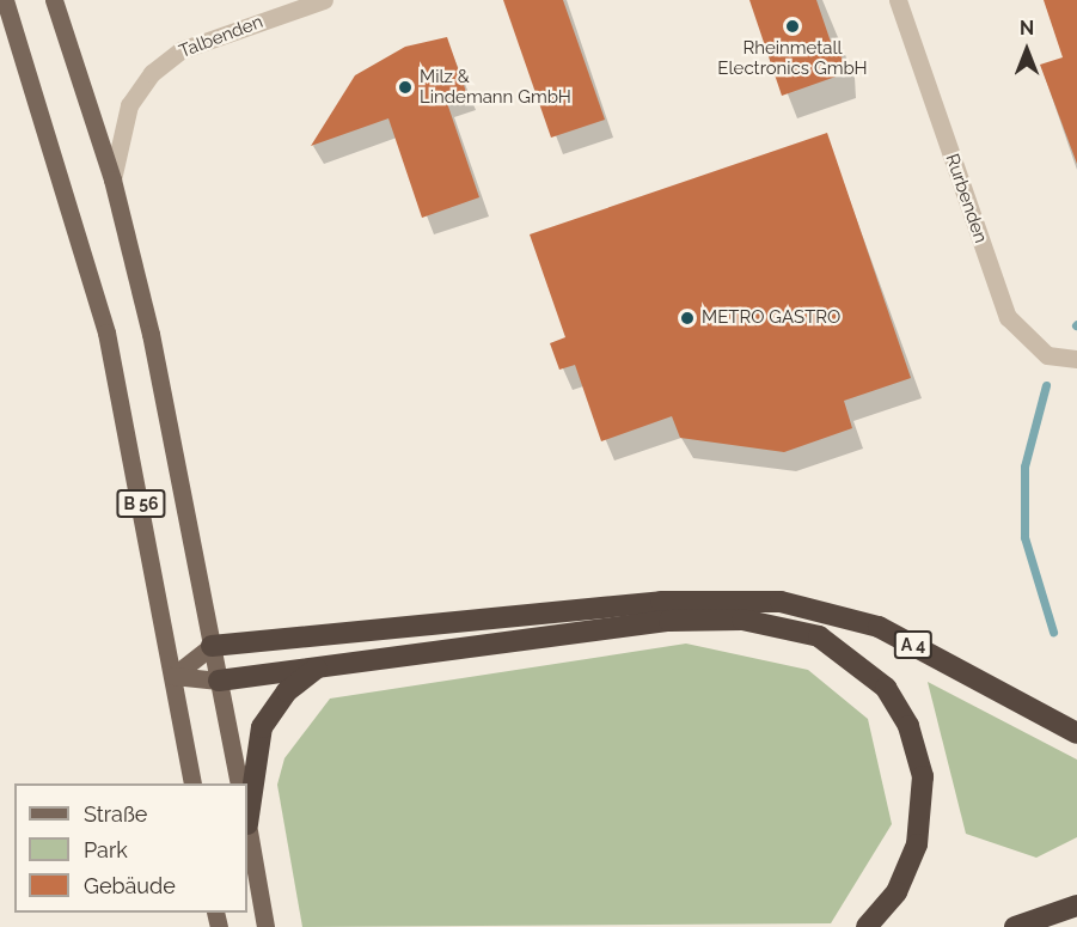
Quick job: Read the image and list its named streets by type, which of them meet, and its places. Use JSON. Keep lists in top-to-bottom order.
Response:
{
  "streets": {
    "highway": ["A 4"],
    "main road": ["B 56"],
    "street": ["Talbenden", "Rurbenden"]
  },
  "crossings": [
    ["Talbenden", "B 56"],
    ["B 56", "A 4"]
  ],
  "places": ["Rheinmetall Electronics GmbH", "Milz & Lindemann GmbH", "METRO GASTRO"],
  "legend": ["Straße", "Park", "Gebäude"],
  "north": "top"
}
